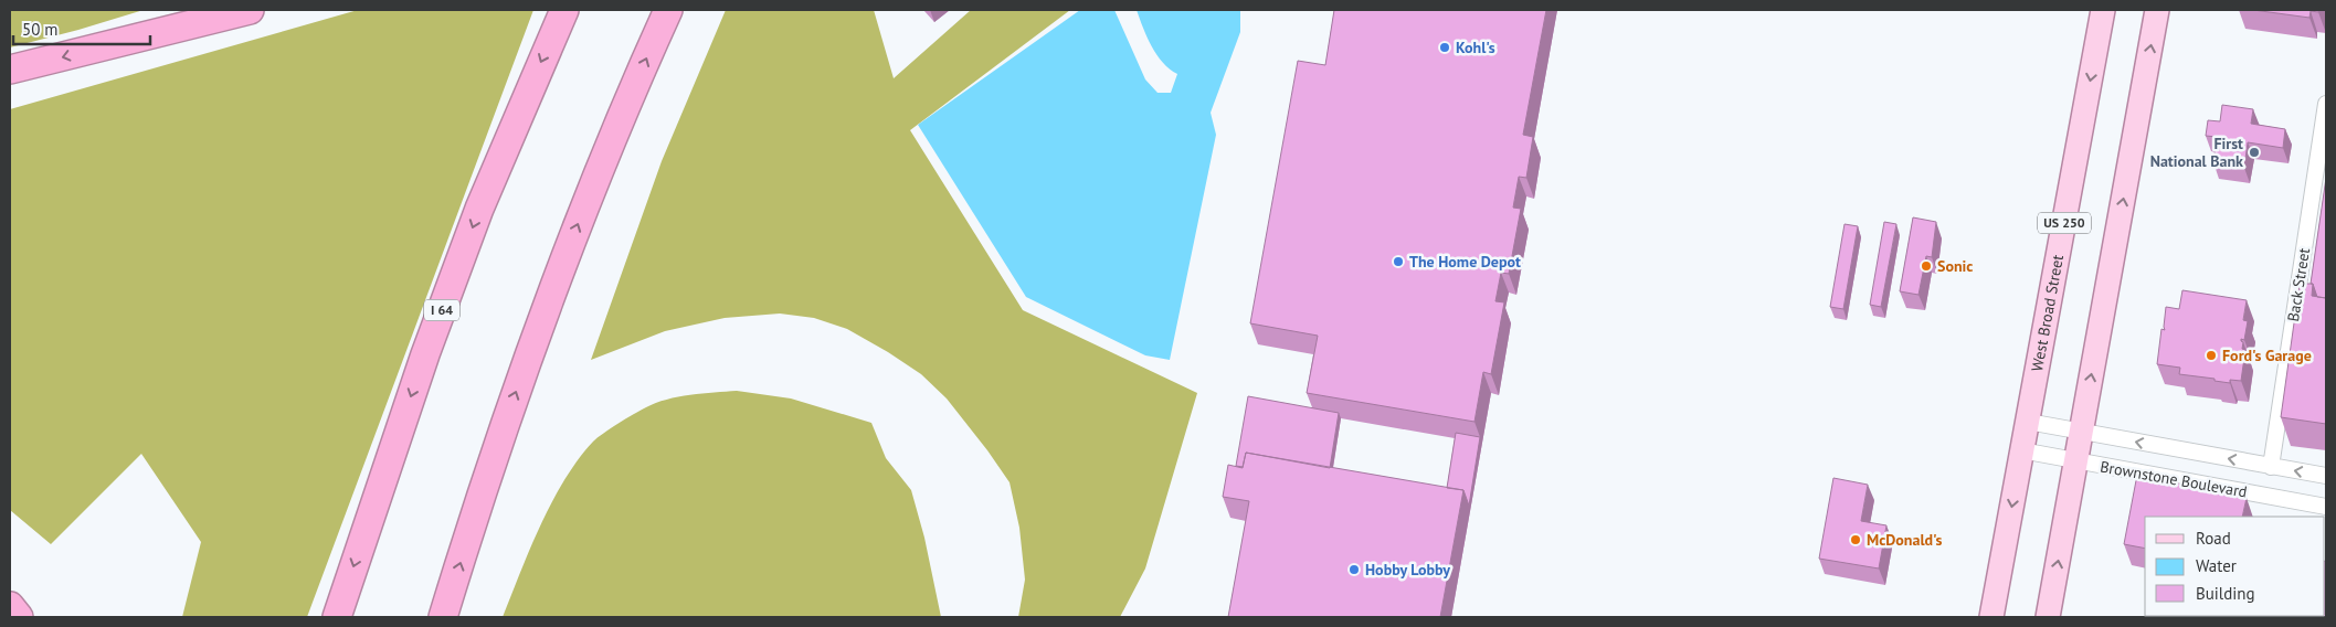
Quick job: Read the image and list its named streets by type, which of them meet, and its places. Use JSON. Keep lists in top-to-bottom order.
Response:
{
  "streets": {
    "highway": ["I 64"],
    "main road": ["US 250", "West Broad Street"],
    "street": ["Back Street", "Brownstone Boulevard"]
  },
  "crossings": [
    ["Back Street", "Brownstone Boulevard"],
    ["West Broad Street", "Brownstone Boulevard"]
  ],
  "places": [
    "Kohl's",
    "First National Bank",
    "The Home Depot",
    "Sonic",
    "Ford's Garage",
    "McDonald's",
    "Hobby Lobby"
  ],
  "legend": ["Road", "Water", "Building"],
  "scale_bar": "50 m"
}
